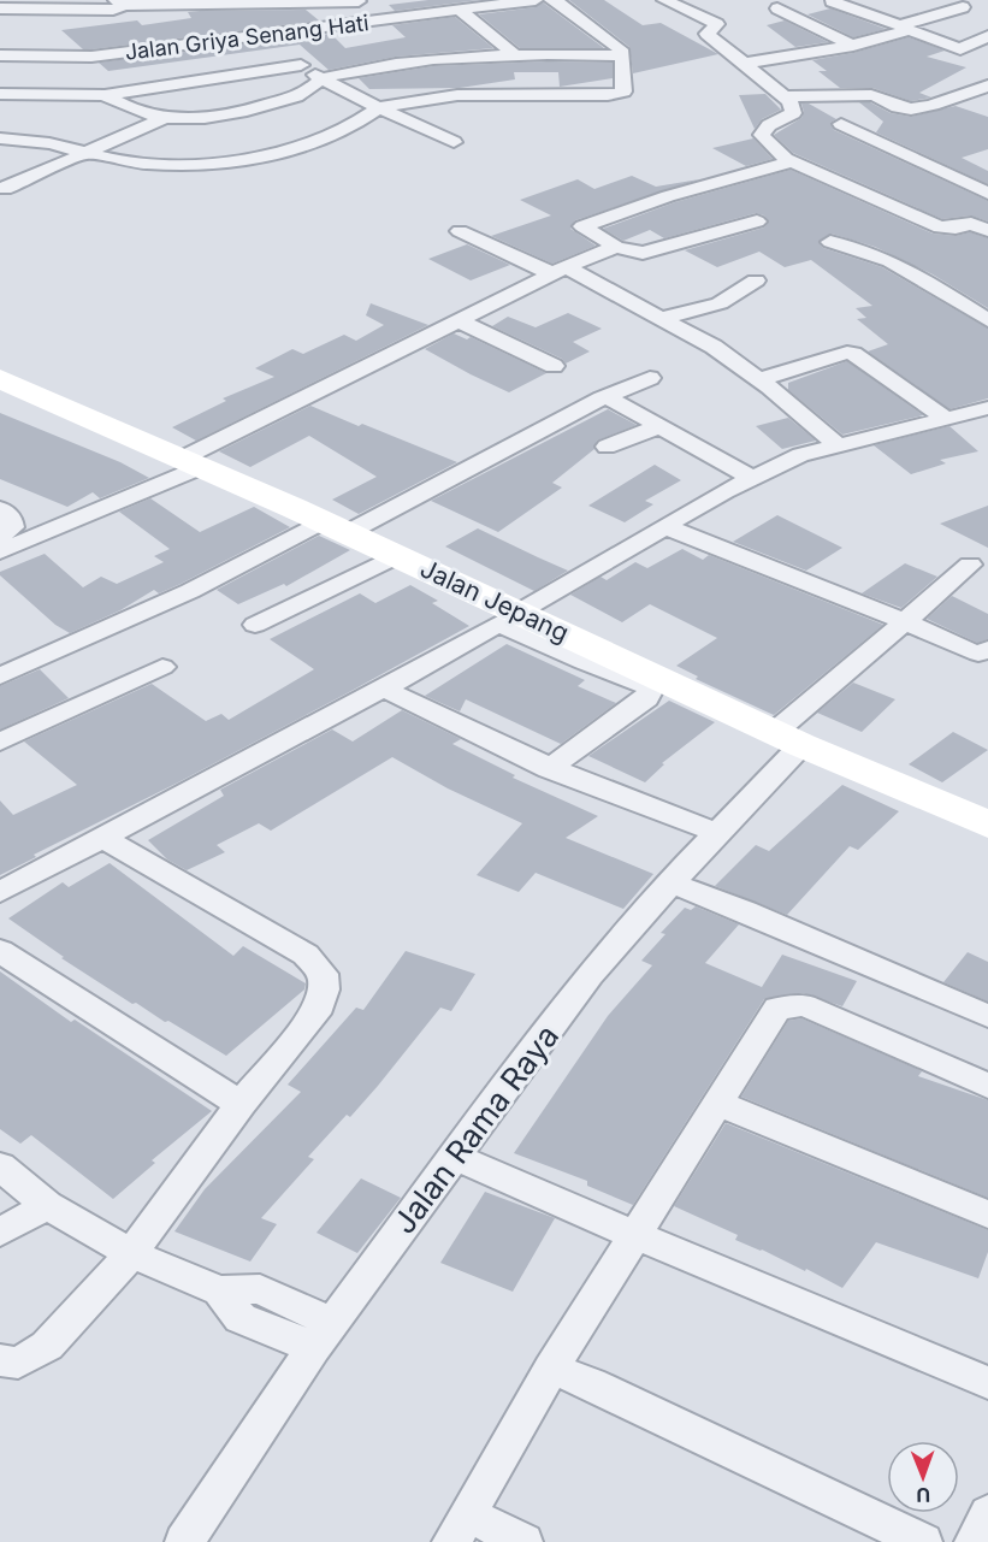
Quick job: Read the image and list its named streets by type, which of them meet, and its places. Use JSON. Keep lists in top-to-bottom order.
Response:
{
  "streets": {
    "street": ["Jalan Griya Senang Hati", "Jalan Jepang", "Jalan Rama Raya"]
  },
  "crossings": [
    ["Jalan Jepang", "Jalan Rama Raya"]
  ],
  "north": "bottom"
}
